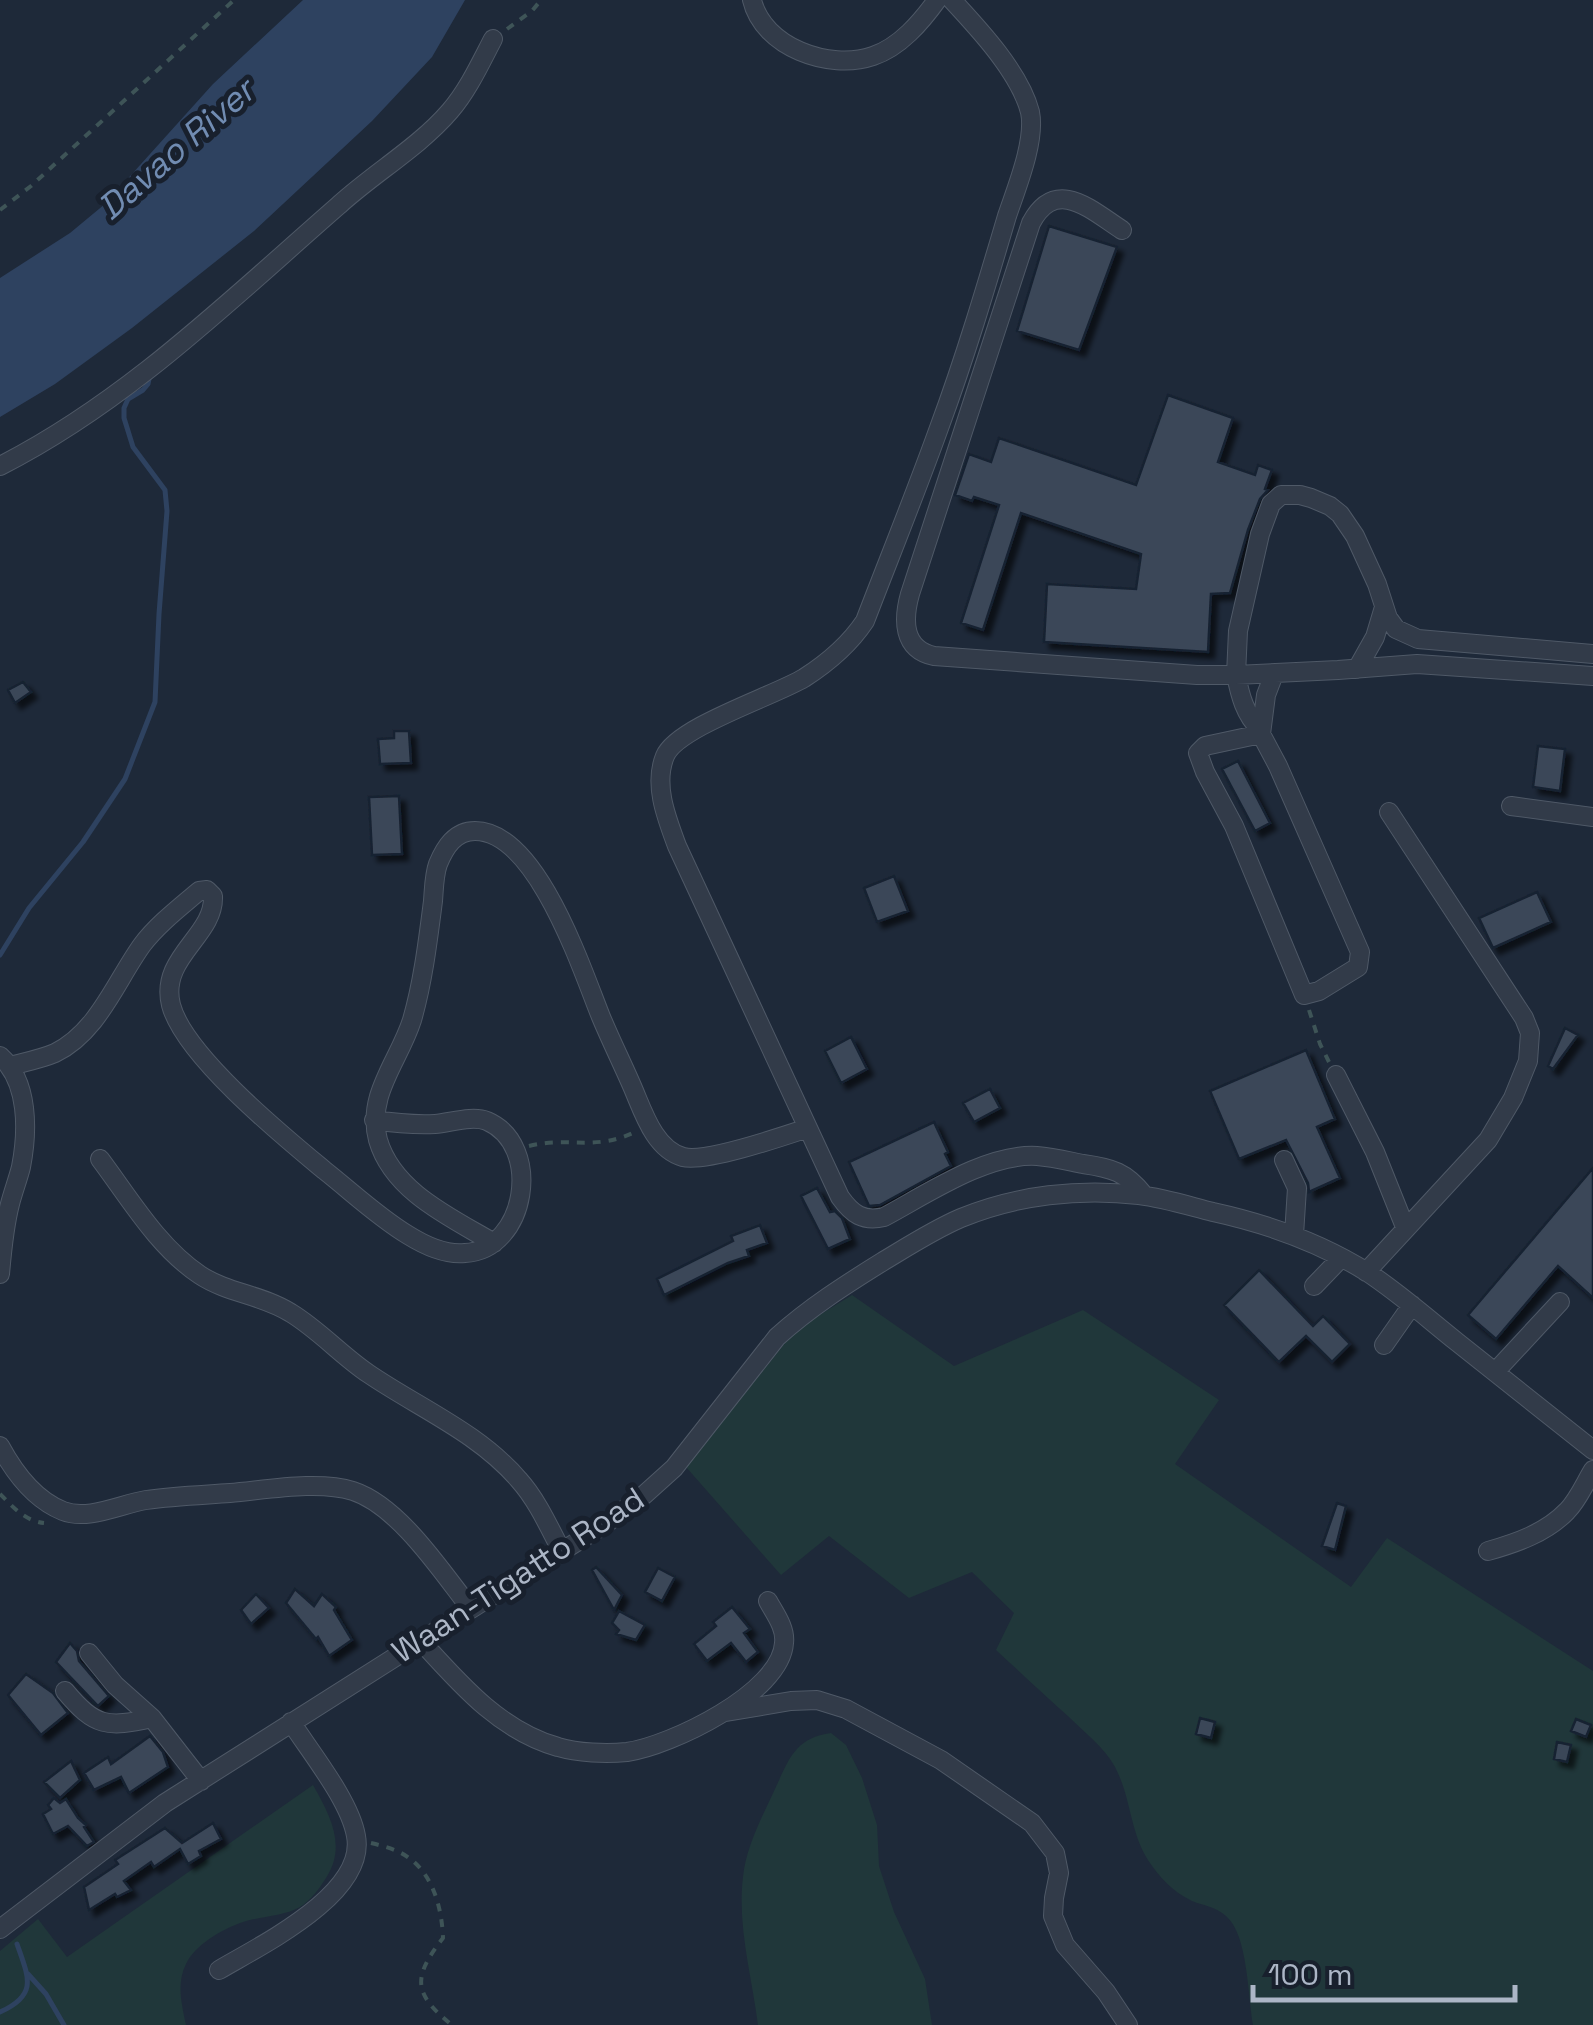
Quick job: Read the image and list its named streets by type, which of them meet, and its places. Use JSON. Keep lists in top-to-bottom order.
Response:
{
  "streets": {
    "street": ["Waan-Tigatto Road"]
  },
  "water": ["Davao River"],
  "scale_bar": "100 m"
}
